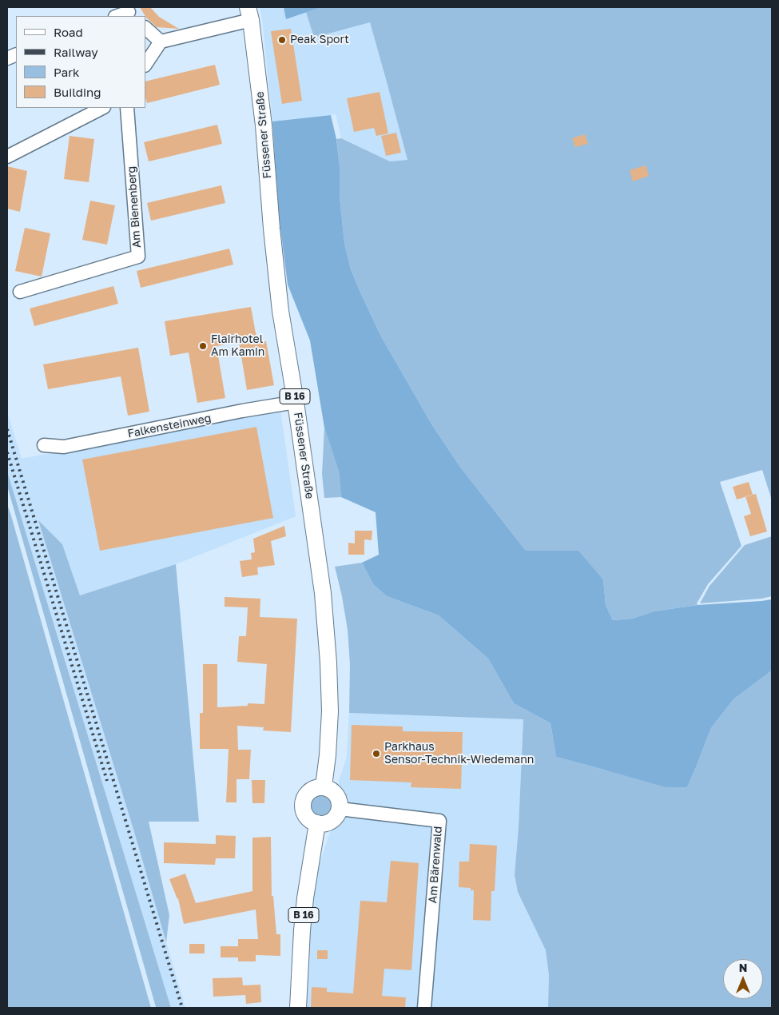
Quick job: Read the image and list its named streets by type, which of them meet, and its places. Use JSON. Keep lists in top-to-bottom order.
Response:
{
  "streets": {
    "main road": ["Füssener Straße", "B 16"],
    "street": ["Am Bienenberg", "Falkensteinweg", "Am Bärenwald"]
  },
  "crossings": [
    ["Füssener Straße", "B 16"],
    ["Füssener Straße", "Falkensteinweg"],
    ["Füssener Straße", "Am Bärenwald"],
    ["B 16", "Am Bärenwald"]
  ],
  "places": ["Peak Sport", "Flairhotel Am Kamin", "Parkhaus Sensor-Technik-Wiedemann"],
  "legend": [
    "Road",
    "Railway",
    "Park",
    "Building"
  ],
  "north": "top"
}
